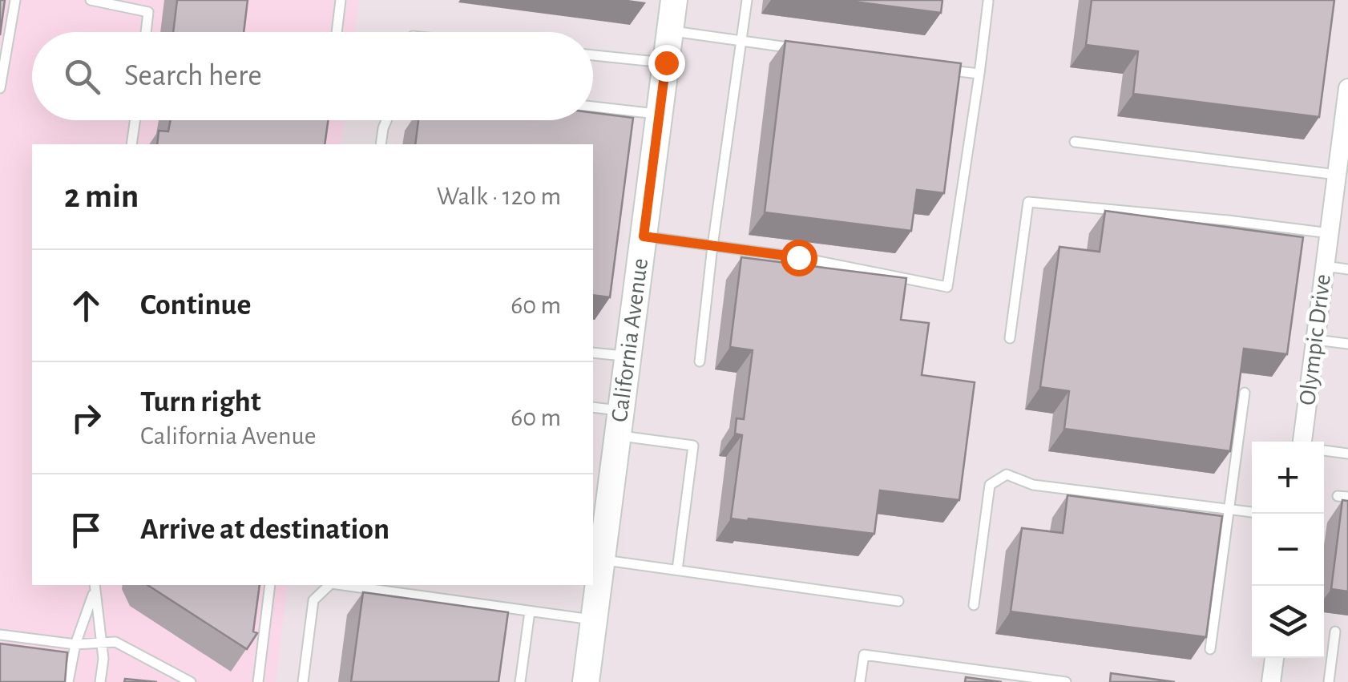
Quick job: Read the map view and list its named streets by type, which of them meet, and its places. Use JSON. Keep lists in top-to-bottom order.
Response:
{
  "streets": {
    "main road": ["California Avenue"],
    "street": ["Olympic Drive"]
  },
  "page": {
    "search": "Search here",
    "heading": ["2 min", "Walk · 120 m"],
    "list": [
      ["Continue", "60 m"],
      ["Turn right", "California Avenue", "60 m"],
      "Arrive at destination"
    ],
    "map_buttons": ["+", "−"]
  }
}
